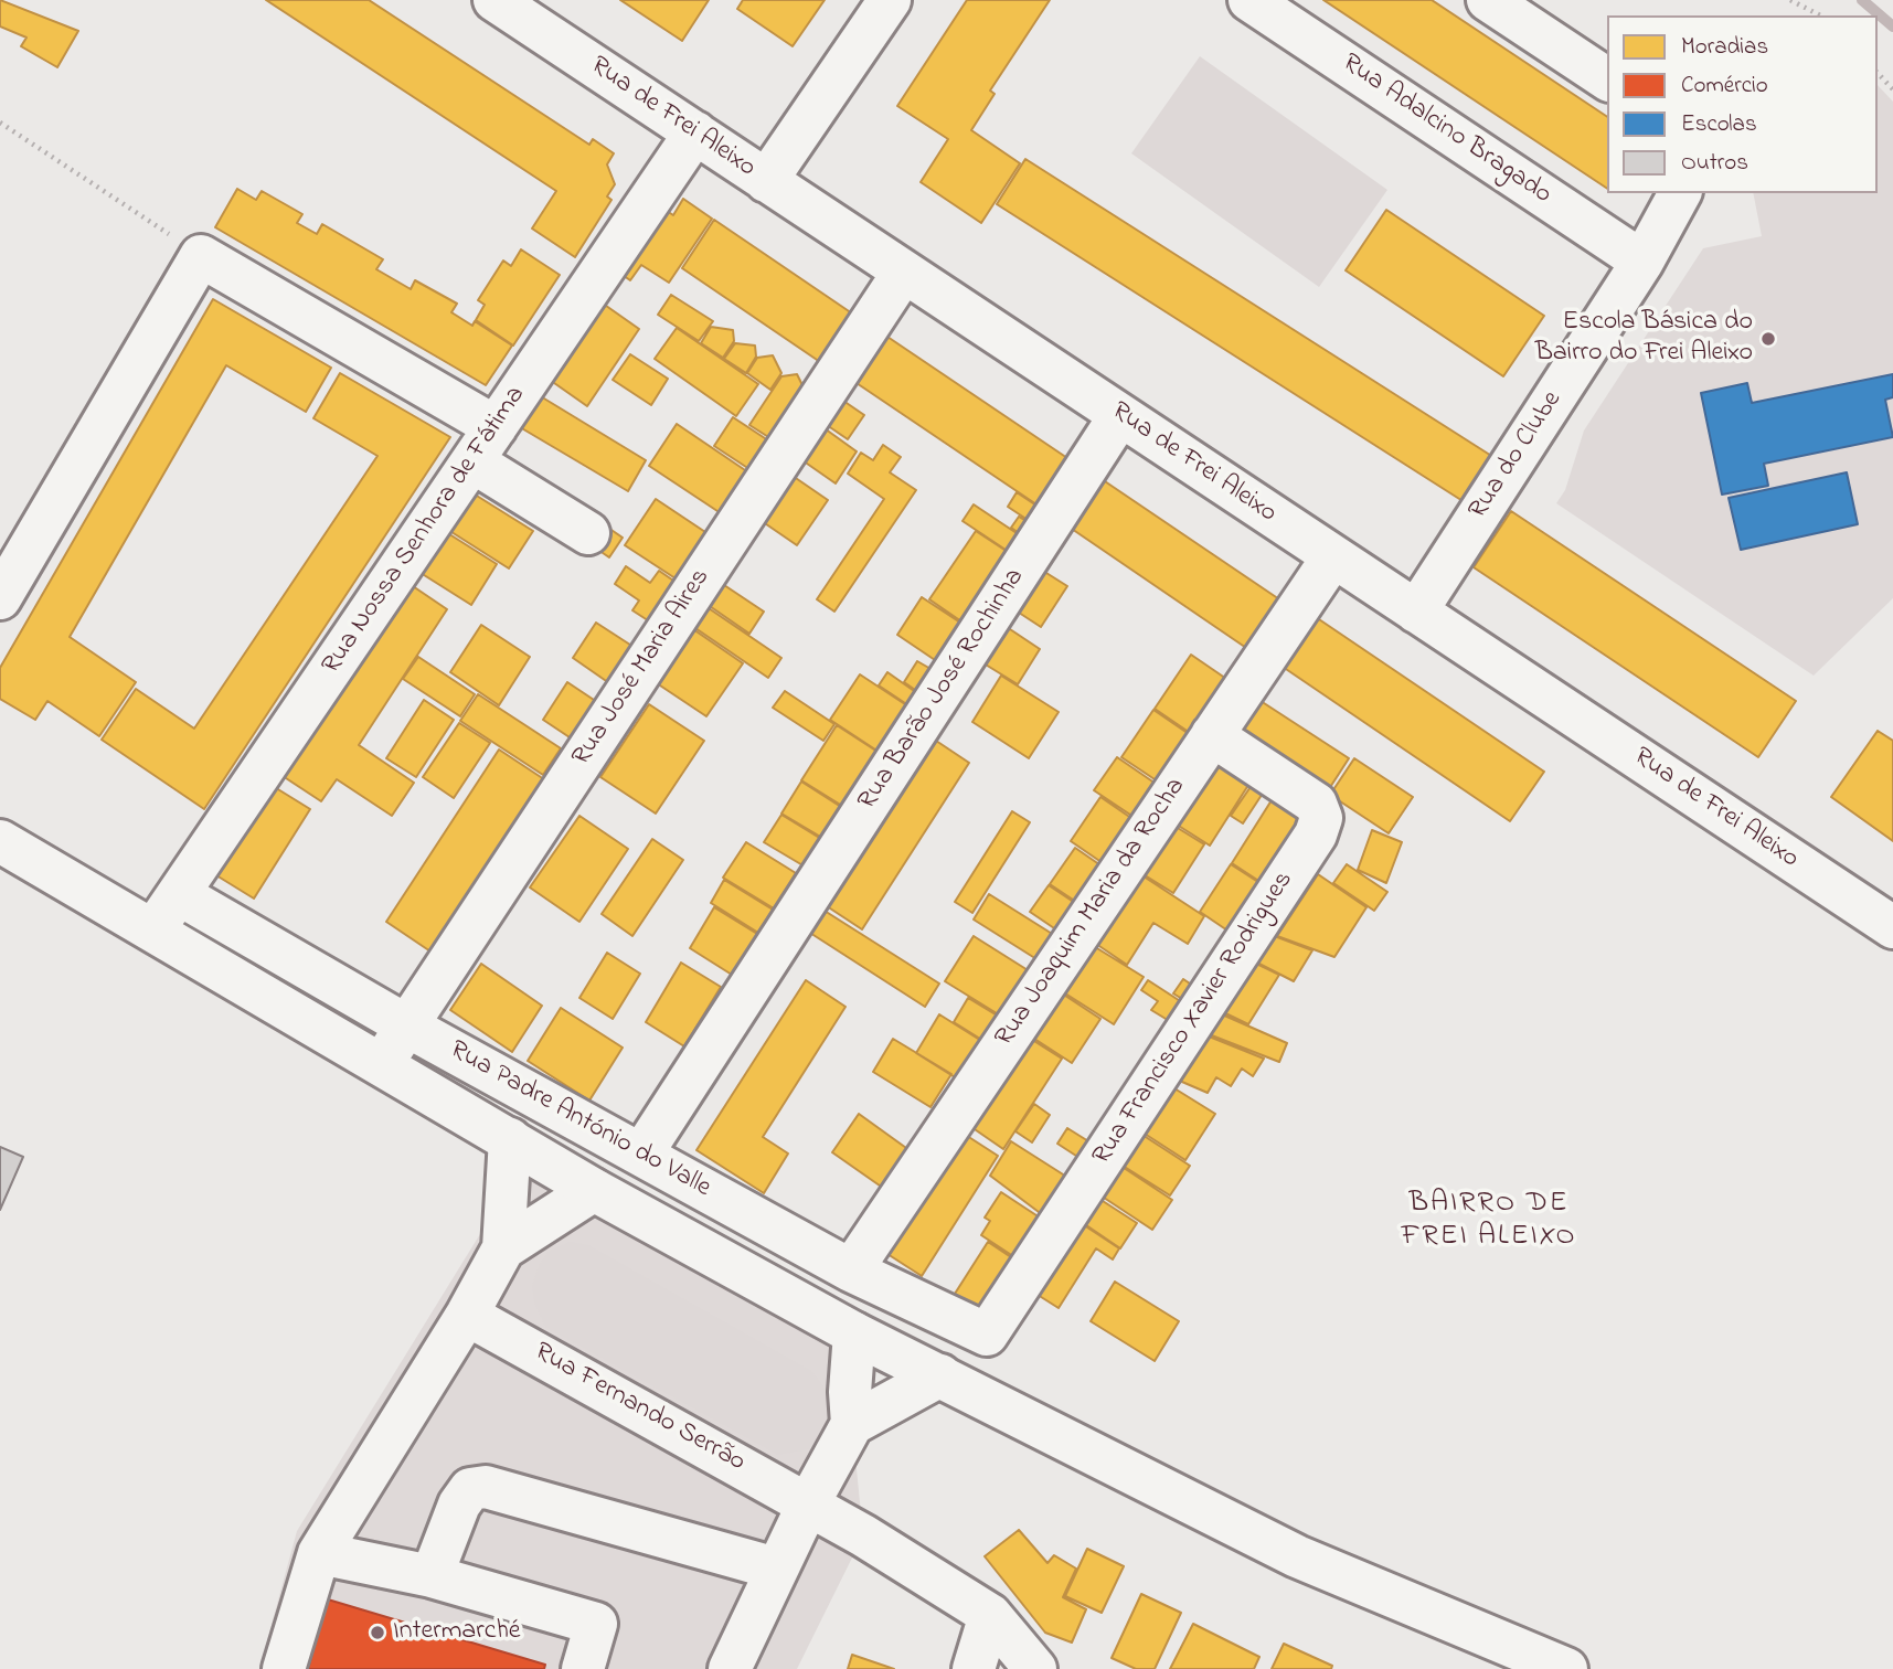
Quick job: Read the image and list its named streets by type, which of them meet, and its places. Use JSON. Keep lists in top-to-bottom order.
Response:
{
  "streets": {
    "street": [
      "Rua de Frei Aleixo",
      "Rua Adalcino Bragado",
      "Rua do Clube",
      "Rua Nossa Senhora de Fátima",
      "Rua José Maria Aires",
      "Rua Barão José Rochinha",
      "Rua Joaquim Maria da Rocha",
      "Rua Francisco Xavier Rodrigues",
      "Rua Padre António do Valle",
      "Rua Fernando Serrão"
    ]
  },
  "crossings": [
    ["Rua de Frei Aleixo", "Rua do Clube"],
    ["Rua de Frei Aleixo", "Rua Nossa Senhora de Fátima"],
    ["Rua de Frei Aleixo", "Rua José Maria Aires"],
    ["Rua de Frei Aleixo", "Rua Barão José Rochinha"],
    ["Rua de Frei Aleixo", "Rua Joaquim Maria da Rocha"],
    ["Rua Adalcino Bragado", "Rua do Clube"],
    ["Rua Nossa Senhora de Fátima", "Rua Padre António do Valle"],
    ["Rua José Maria Aires", "Rua Padre António do Valle"],
    ["Rua Barão José Rochinha", "Rua Padre António do Valle"],
    ["Rua Joaquim Maria da Rocha", "Rua Francisco Xavier Rodrigues"],
    ["Rua Joaquim Maria da Rocha", "Rua Padre António do Valle"],
    ["Rua Francisco Xavier Rodrigues", "Rua Padre António do Valle"]
  ],
  "districts": ["BAIRRO DE FREI ALEIXO"],
  "places": ["Escola Básica do Bairro do Frei Aleixo", "Intermarché"],
  "legend": [
    "Moradias",
    "Comércio",
    "Escolas",
    "Outros"
  ]
}
